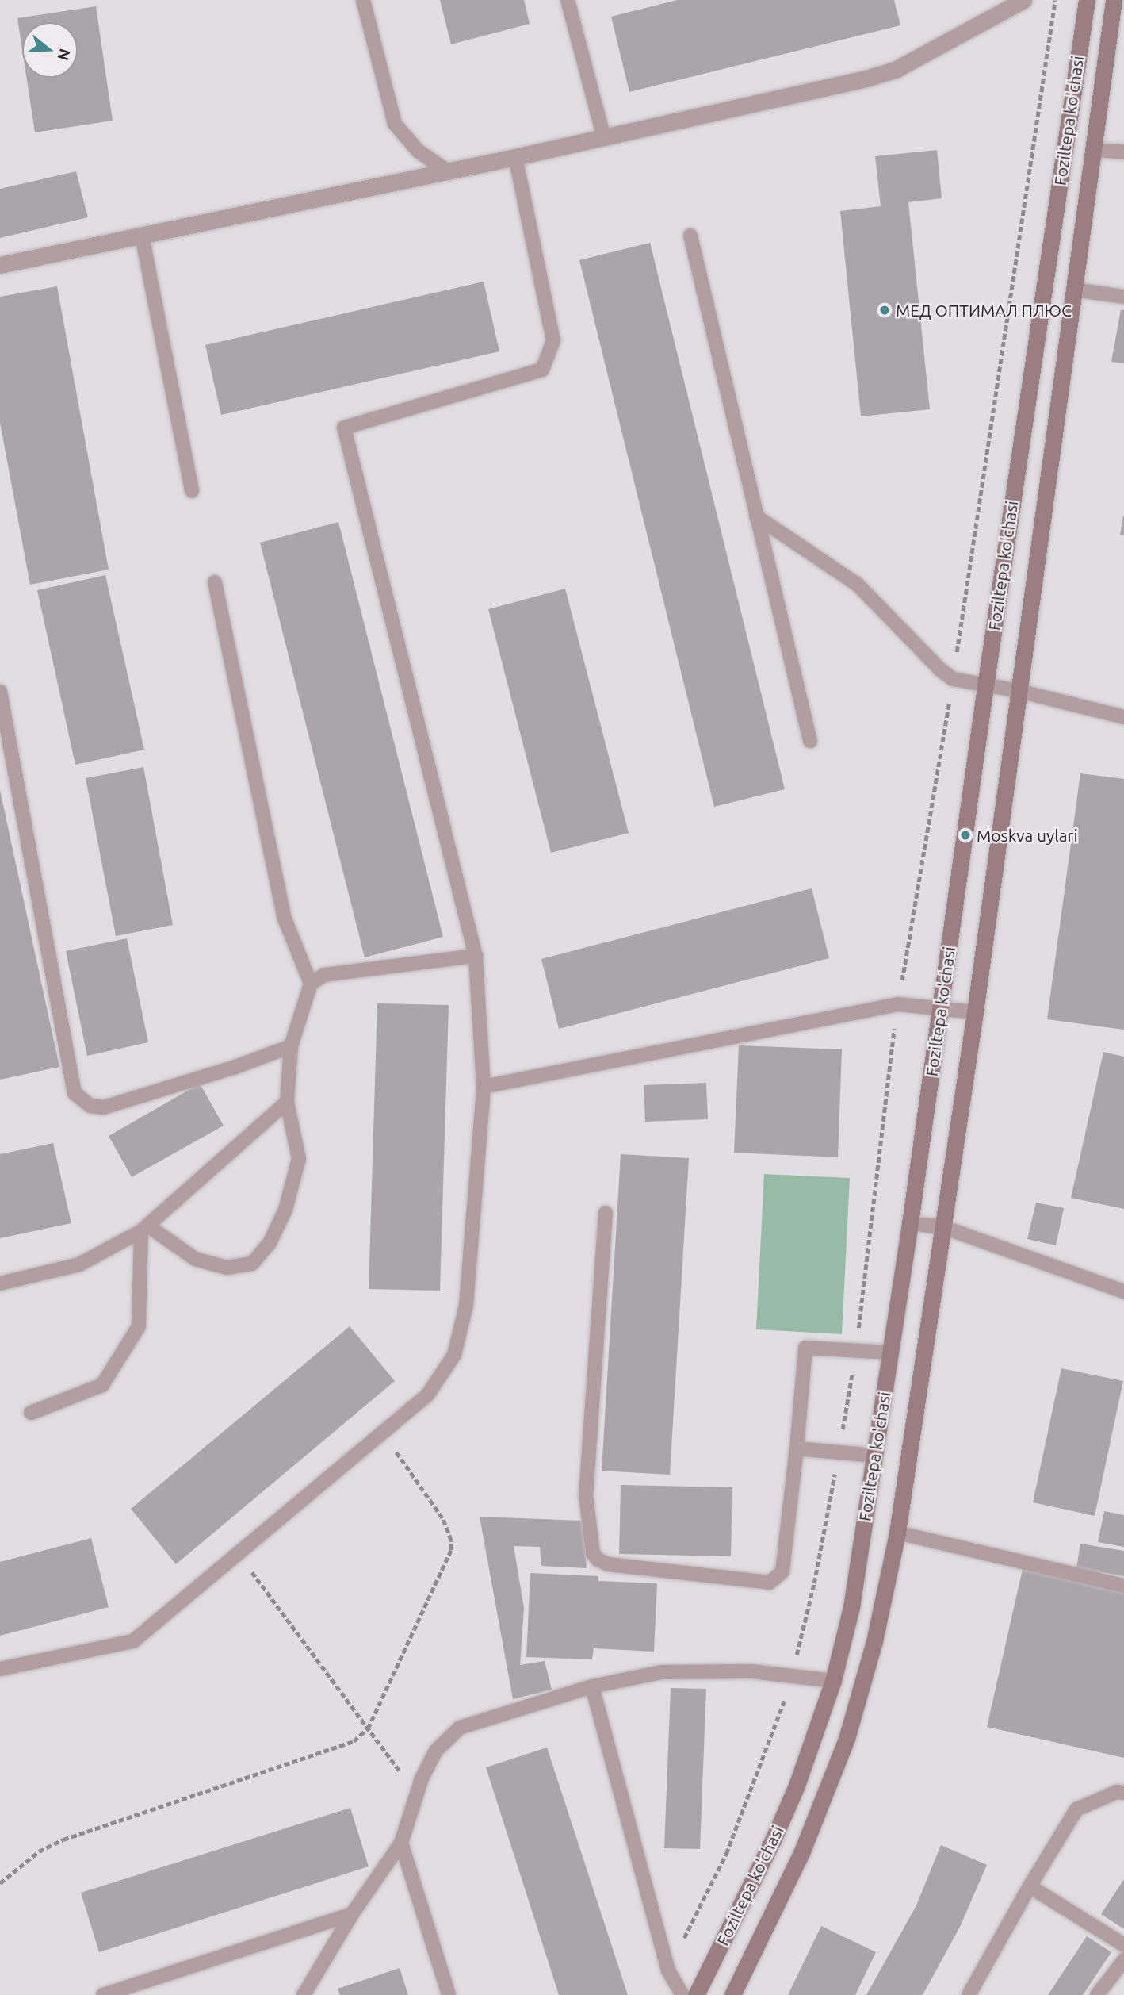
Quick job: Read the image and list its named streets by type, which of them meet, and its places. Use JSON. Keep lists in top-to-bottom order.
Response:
{
  "streets": {
    "main road": ["Foziltepa ko'chasi"]
  },
  "places": ["МЕД ОПТИМАЛ ПЛЮС", "Moskva uylari"],
  "north": "right"
}
